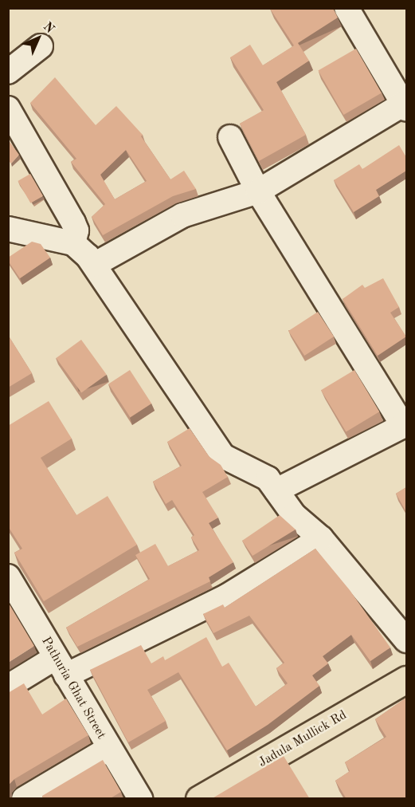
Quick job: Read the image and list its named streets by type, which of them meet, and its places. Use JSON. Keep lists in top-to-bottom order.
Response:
{
  "streets": {
    "main road": ["Jadula Mullick Rd"],
    "street": ["Pathuria Ghat Street"]
  },
  "north": "top right"
}
